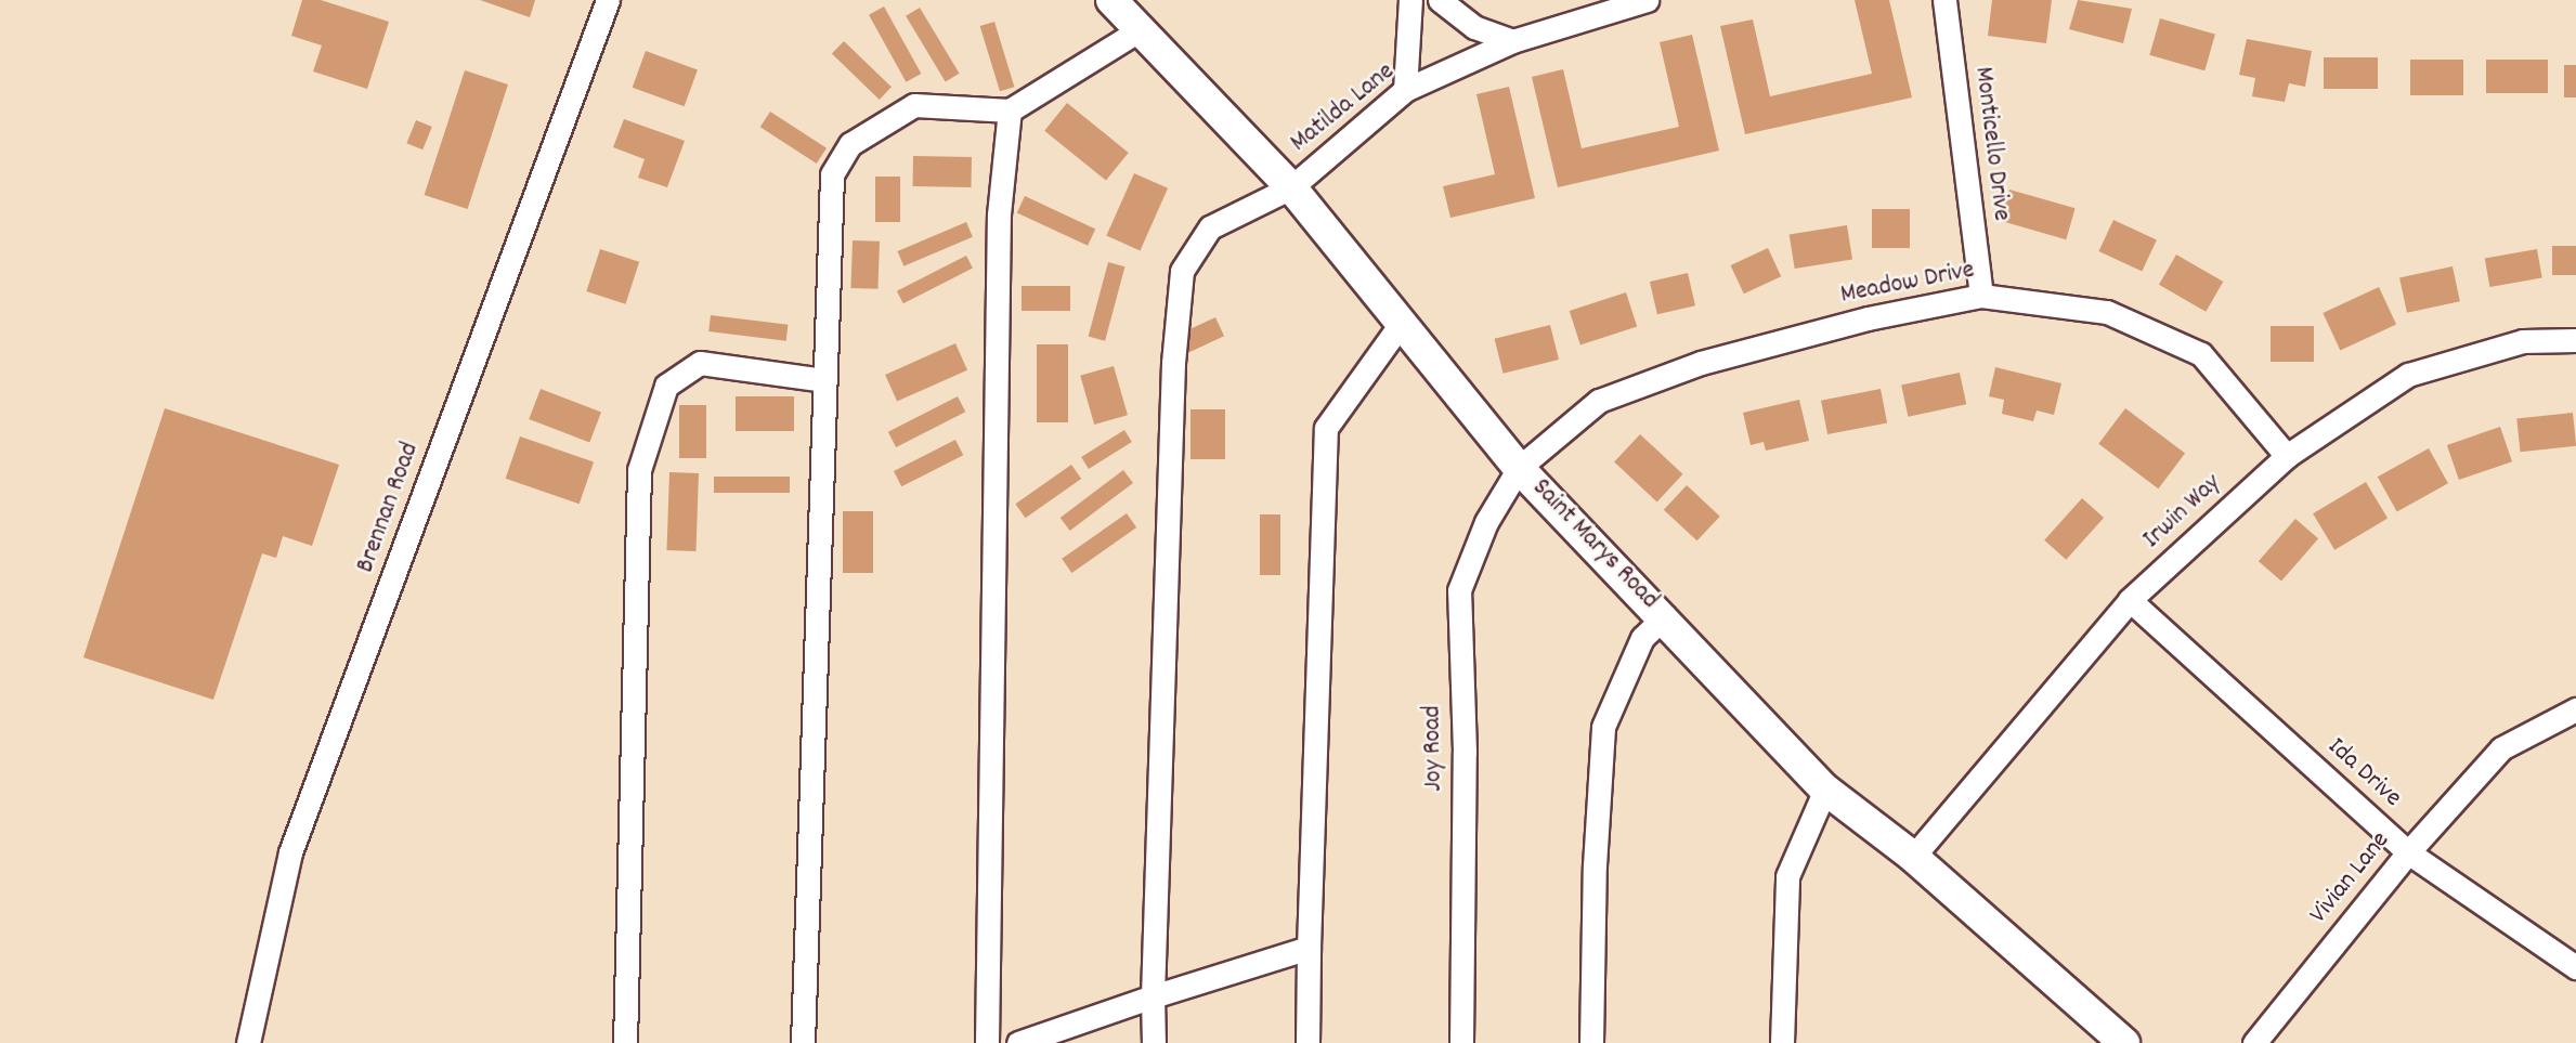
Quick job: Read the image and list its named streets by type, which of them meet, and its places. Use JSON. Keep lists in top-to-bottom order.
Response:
{
  "streets": {
    "main road": ["Saint Marys Road"],
    "street": [
      "Matilda Lane",
      "Monticello Drive",
      "Meadow Drive",
      "Brennan Road",
      "Irwin Way",
      "Joy Road",
      "Ida Drive",
      "Vivian Lane"
    ]
  },
  "crossings": [
    ["Matilda Lane", "Saint Marys Road"],
    ["Monticello Drive", "Meadow Drive"],
    ["Meadow Drive", "Irwin Way"],
    ["Meadow Drive", "Saint Marys Road"],
    ["Meadow Drive", "Joy Road"],
    ["Irwin Way", "Saint Marys Road"],
    ["Irwin Way", "Ida Drive"],
    ["Saint Marys Road", "Joy Road"],
    ["Ida Drive", "Vivian Lane"]
  ]
}
